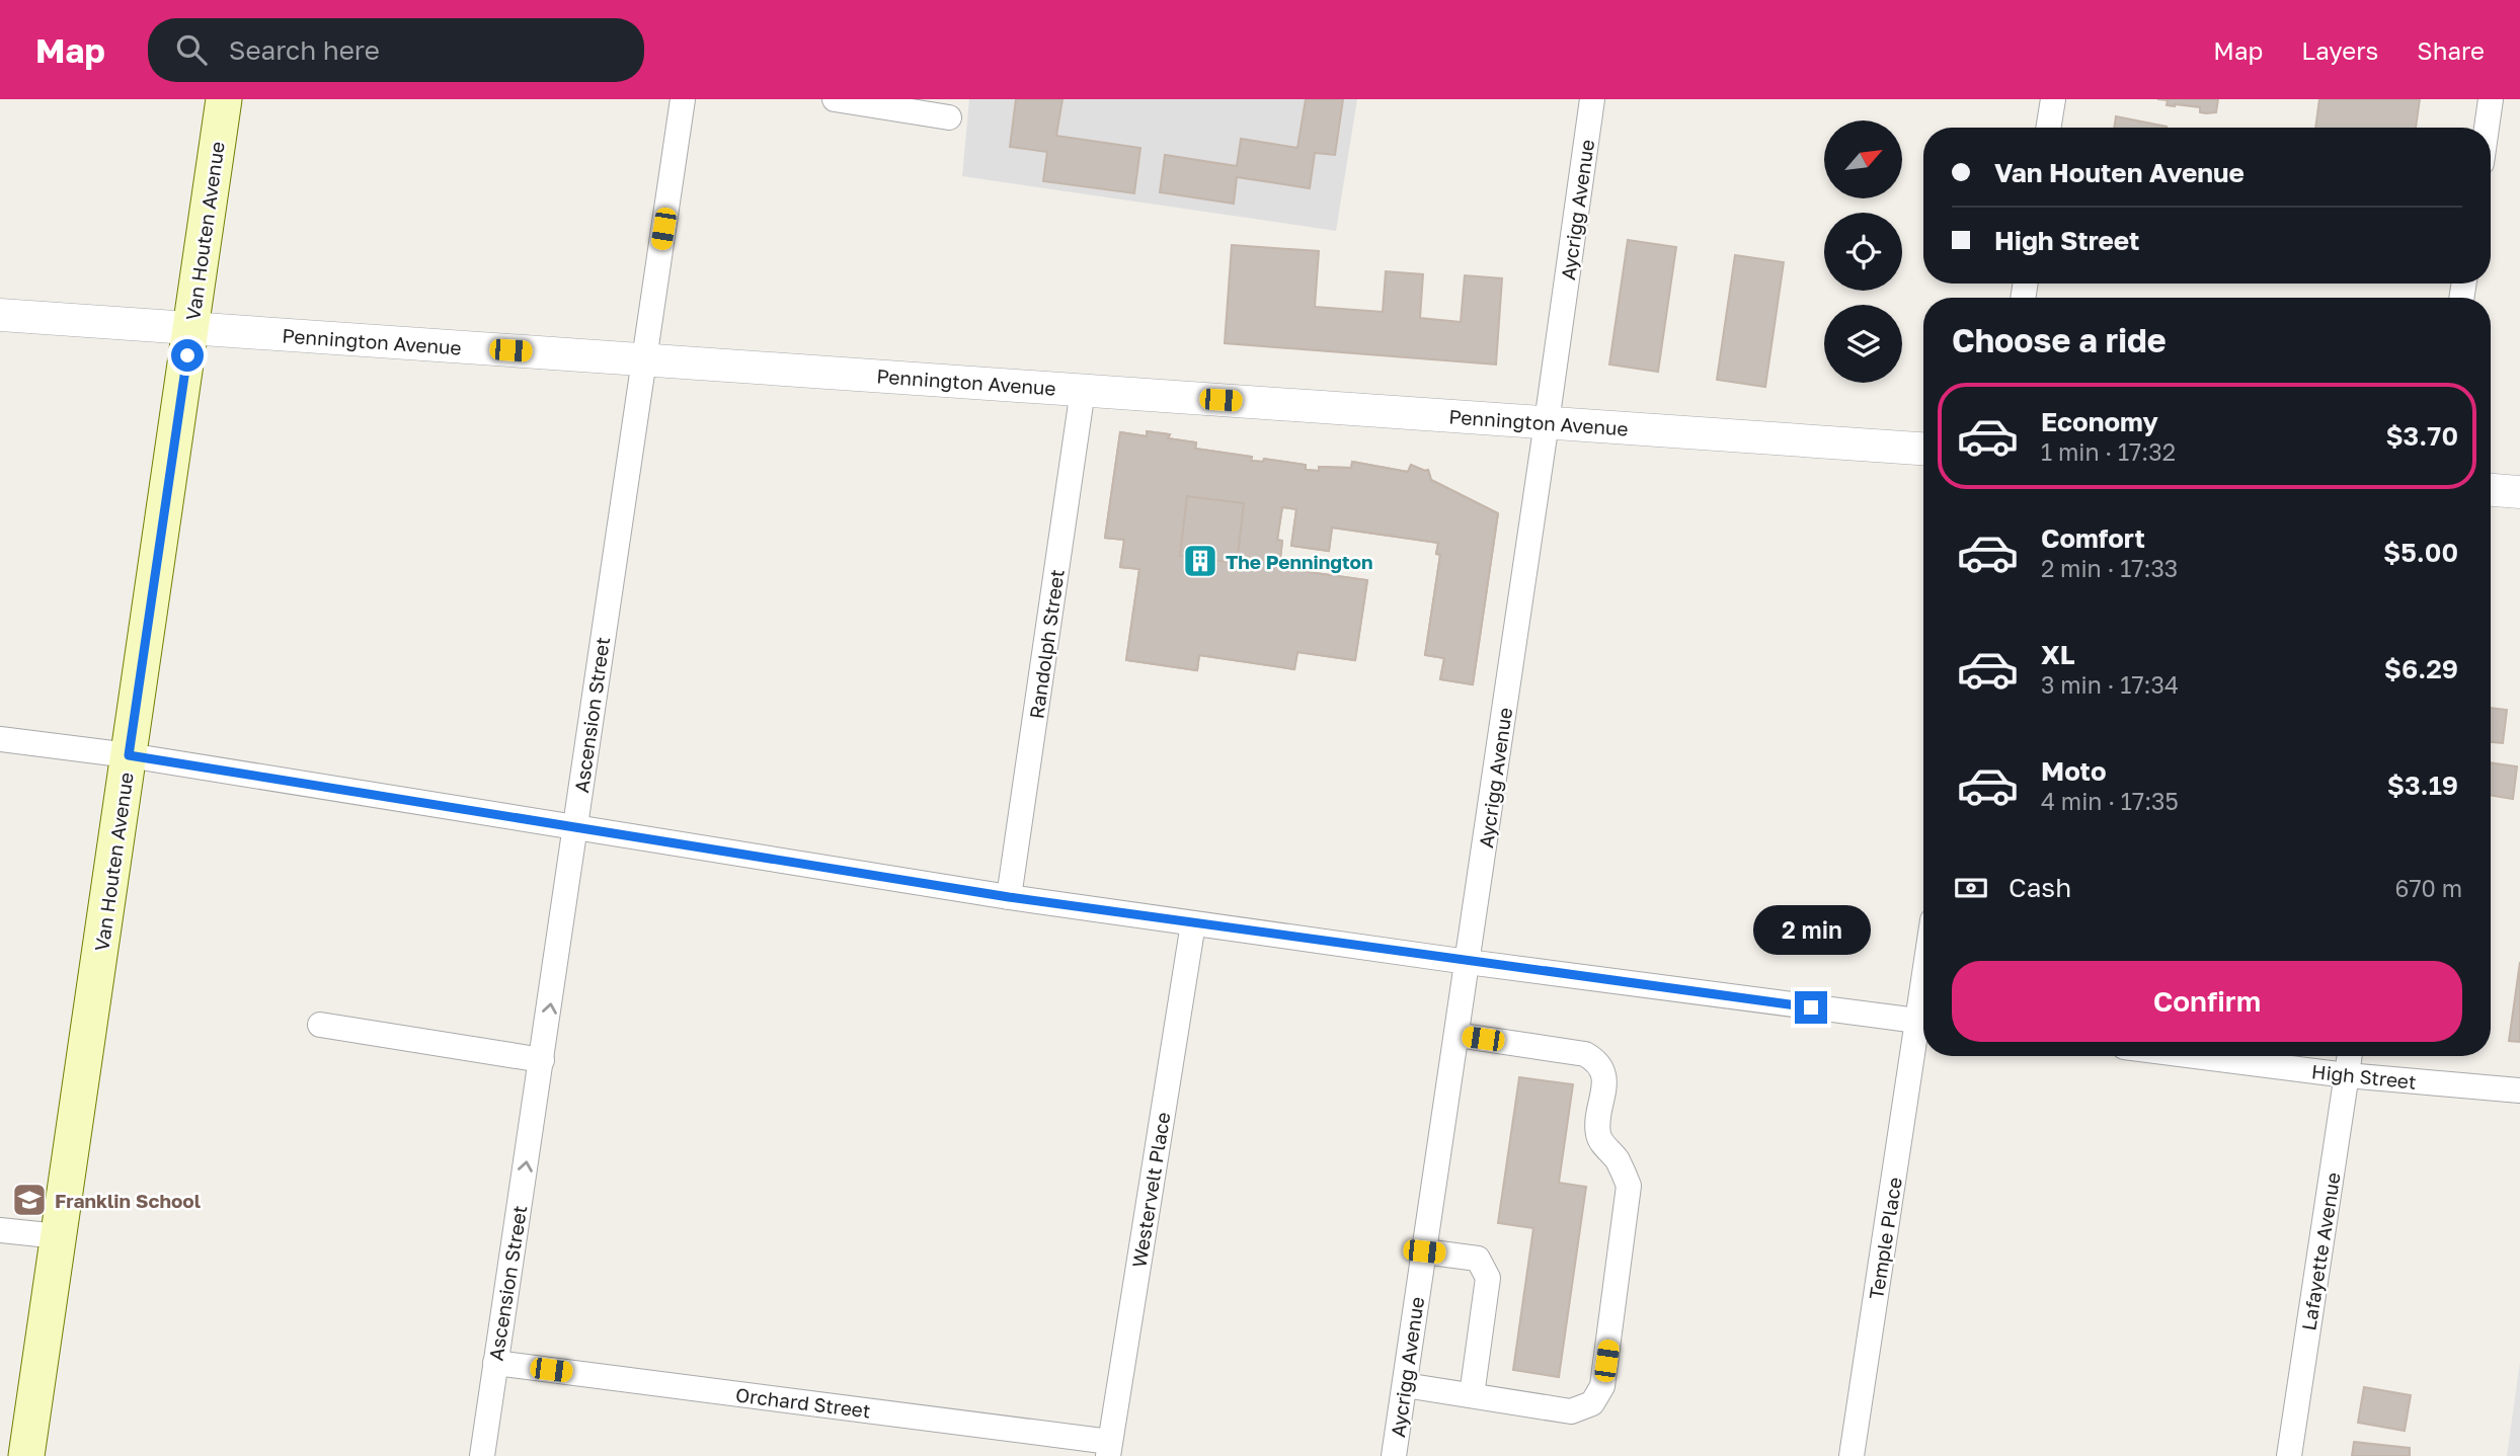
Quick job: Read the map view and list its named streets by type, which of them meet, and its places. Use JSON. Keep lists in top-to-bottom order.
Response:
{
  "streets": {
    "main road": ["Van Houten Avenue"],
    "street": [
      "Aycrigg Avenue",
      "Pennington Avenue",
      "Randolph Street",
      "Ascension Street",
      "High Street",
      "Westervelt Place",
      "Temple Place",
      "Lafayette Avenue",
      "Orchard Street"
    ]
  },
  "crossings": [
    ["Aycrigg Avenue", "Pennington Avenue"],
    ["Van Houten Avenue", "Pennington Avenue"],
    ["Pennington Avenue", "Randolph Street"],
    ["Pennington Avenue", "Ascension Street"],
    ["Ascension Street", "Orchard Street"],
    ["High Street", "Lafayette Avenue"],
    ["Westervelt Place", "Orchard Street"]
  ],
  "one_way": ["Ascension Street"],
  "places": {
    "building": ["The Pennington"],
    "school or university": ["Franklin School"]
  },
  "north": "top right",
  "page": {
    "header": "Map",
    "search": "Search here",
    "nav": ["Map", "Layers", "Share"],
    "banner": ["Van Houten Avenue", "High Street"],
    "heading": "Choose a ride",
    "list": [
      {
        "name": "Economy",
        "note": "1 min · 17:32",
        "value": "$3.70"
      },
      {
        "name": "Comfort",
        "note": "2 min · 17:33",
        "value": "$5.00"
      },
      {
        "name": "XL",
        "note": "3 min · 17:34",
        "value": "$6.29"
      },
      {
        "name": "Moto",
        "note": "4 min · 17:35",
        "value": "$3.19"
      }
    ],
    "pay": ["Cash", "670 m"],
    "bubble": "2 min",
    "buttons": "Confirm"
  }
}
